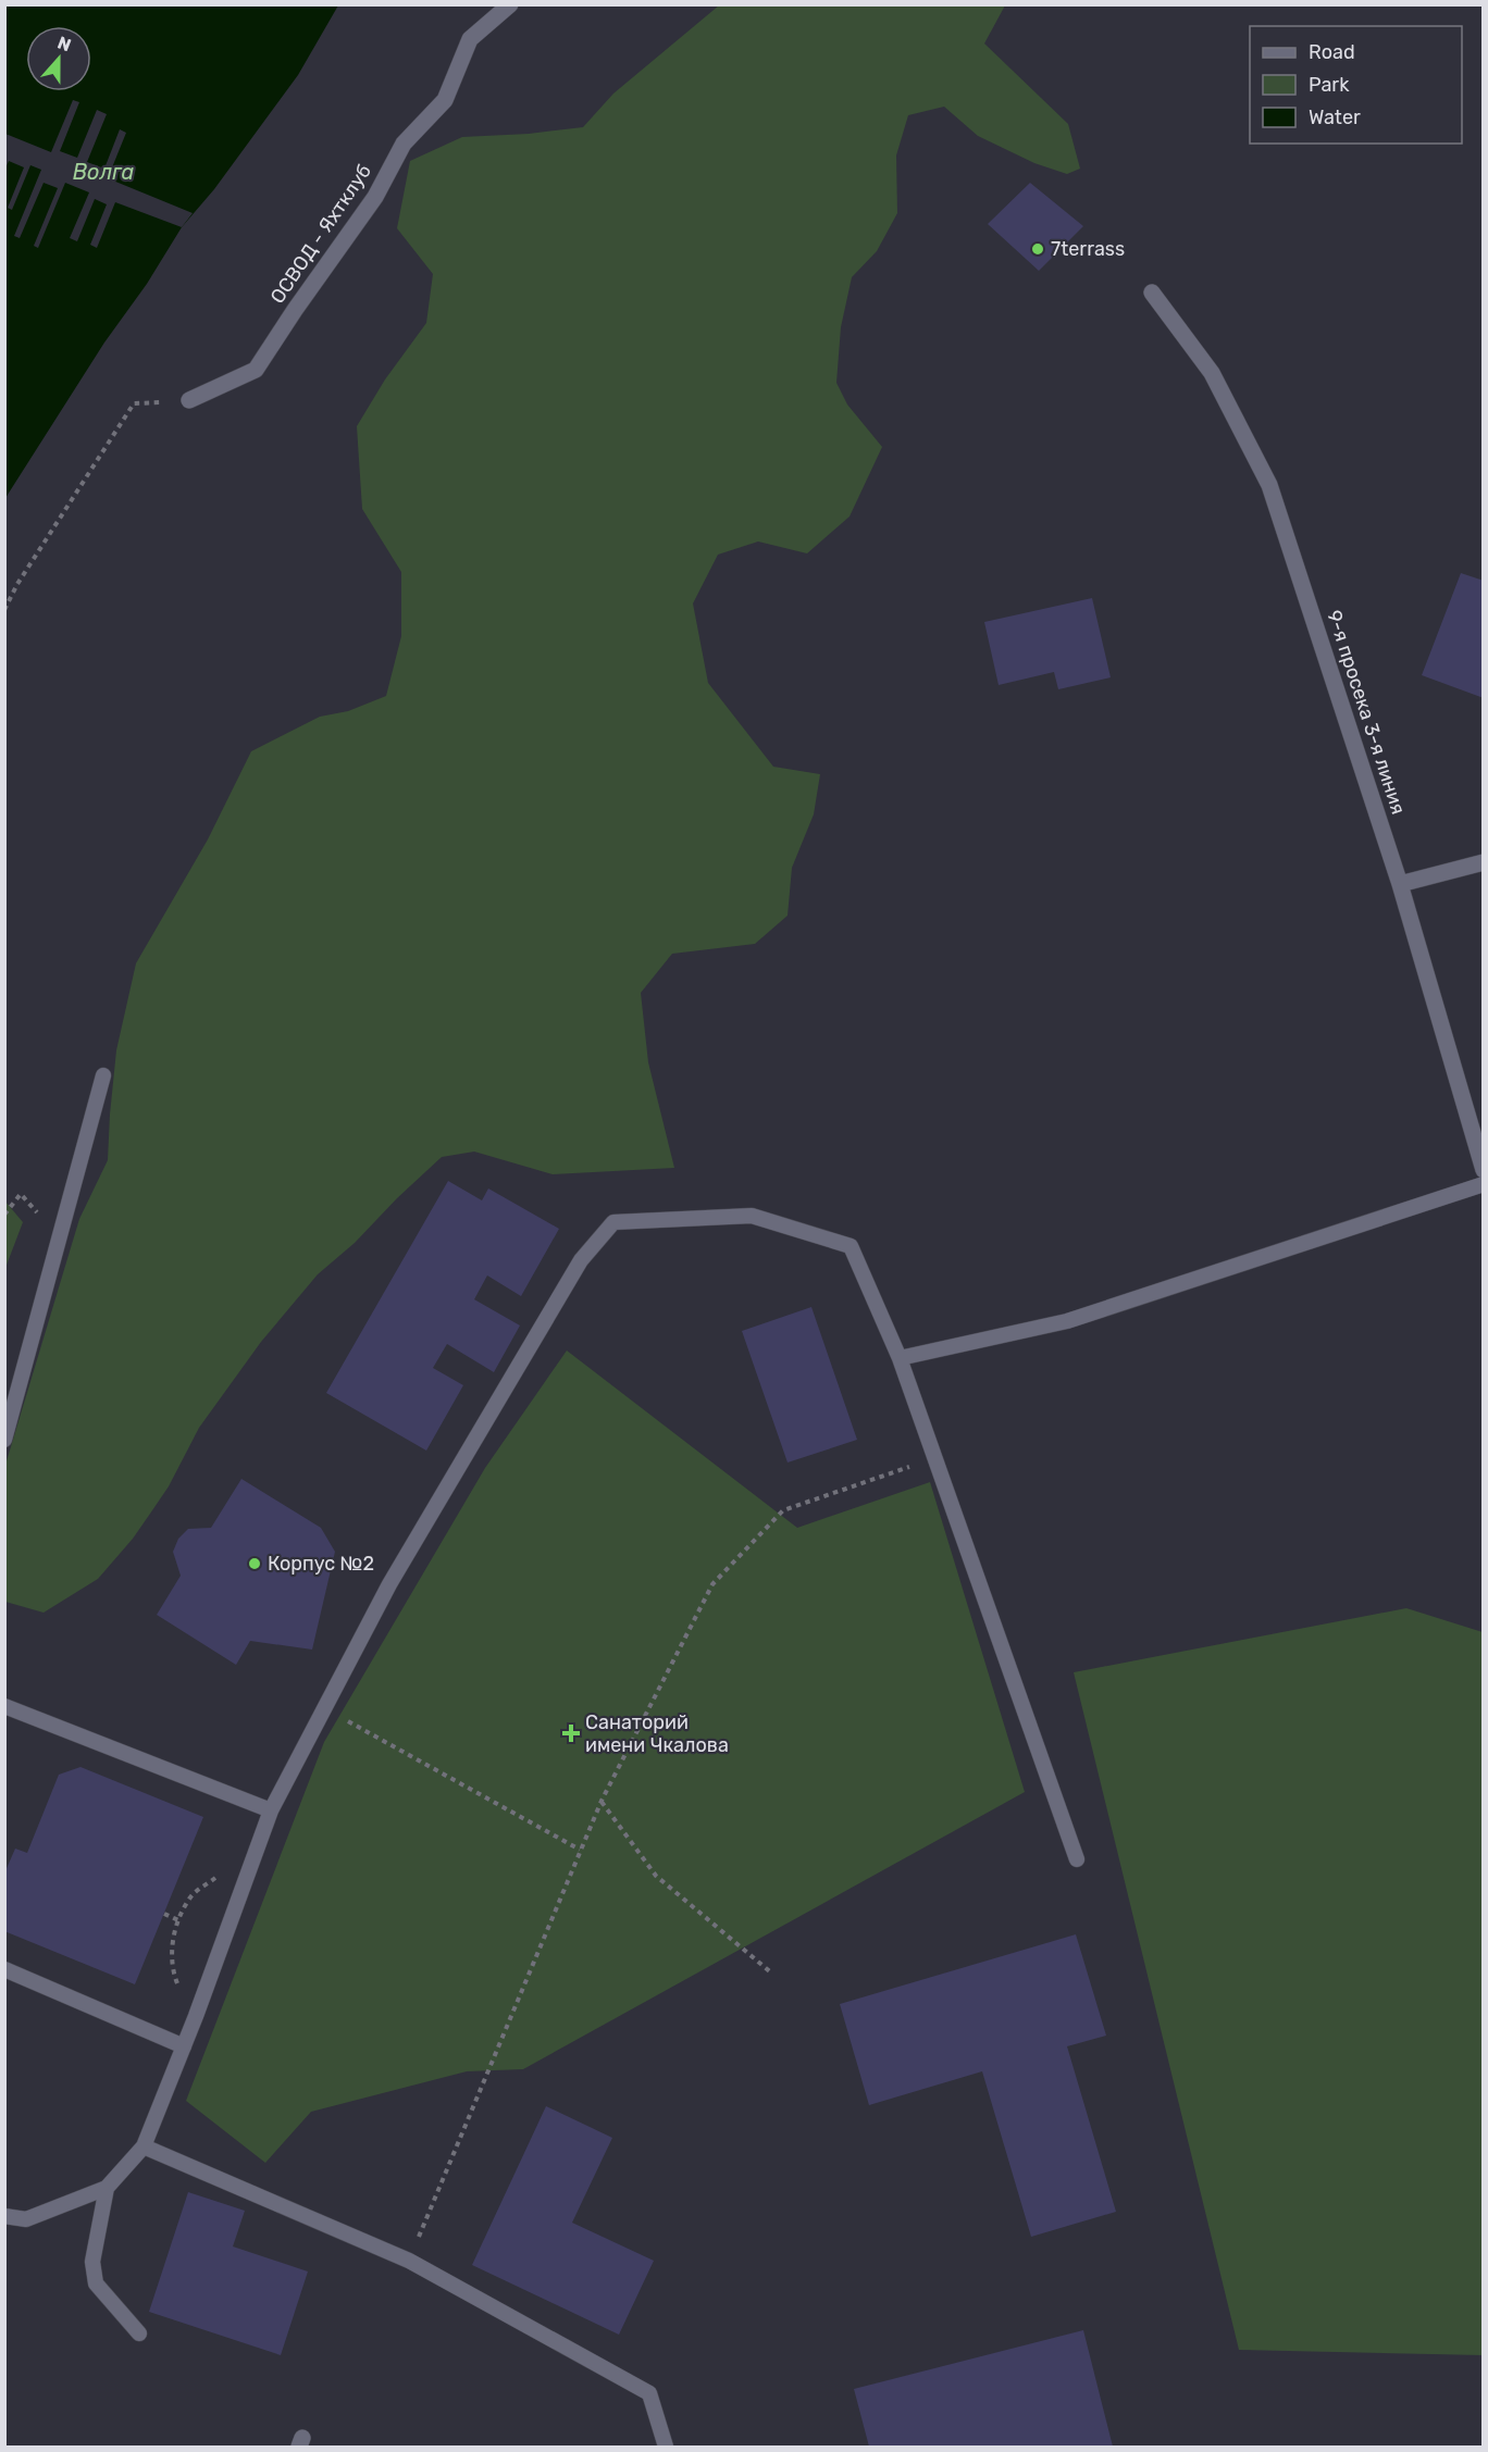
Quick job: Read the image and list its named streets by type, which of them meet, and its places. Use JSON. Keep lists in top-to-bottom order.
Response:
{
  "streets": {
    "street": ["ОСВОД - Яхтклуб", "9-я просека 3-я линия"]
  },
  "water": ["Волга"],
  "places": {
    "other": ["7terrass", "Корпус №2"],
    "health": ["Санаторий имени Чкалова"]
  },
  "legend": ["Road", "Park", "Water"],
  "north": "top"
}
